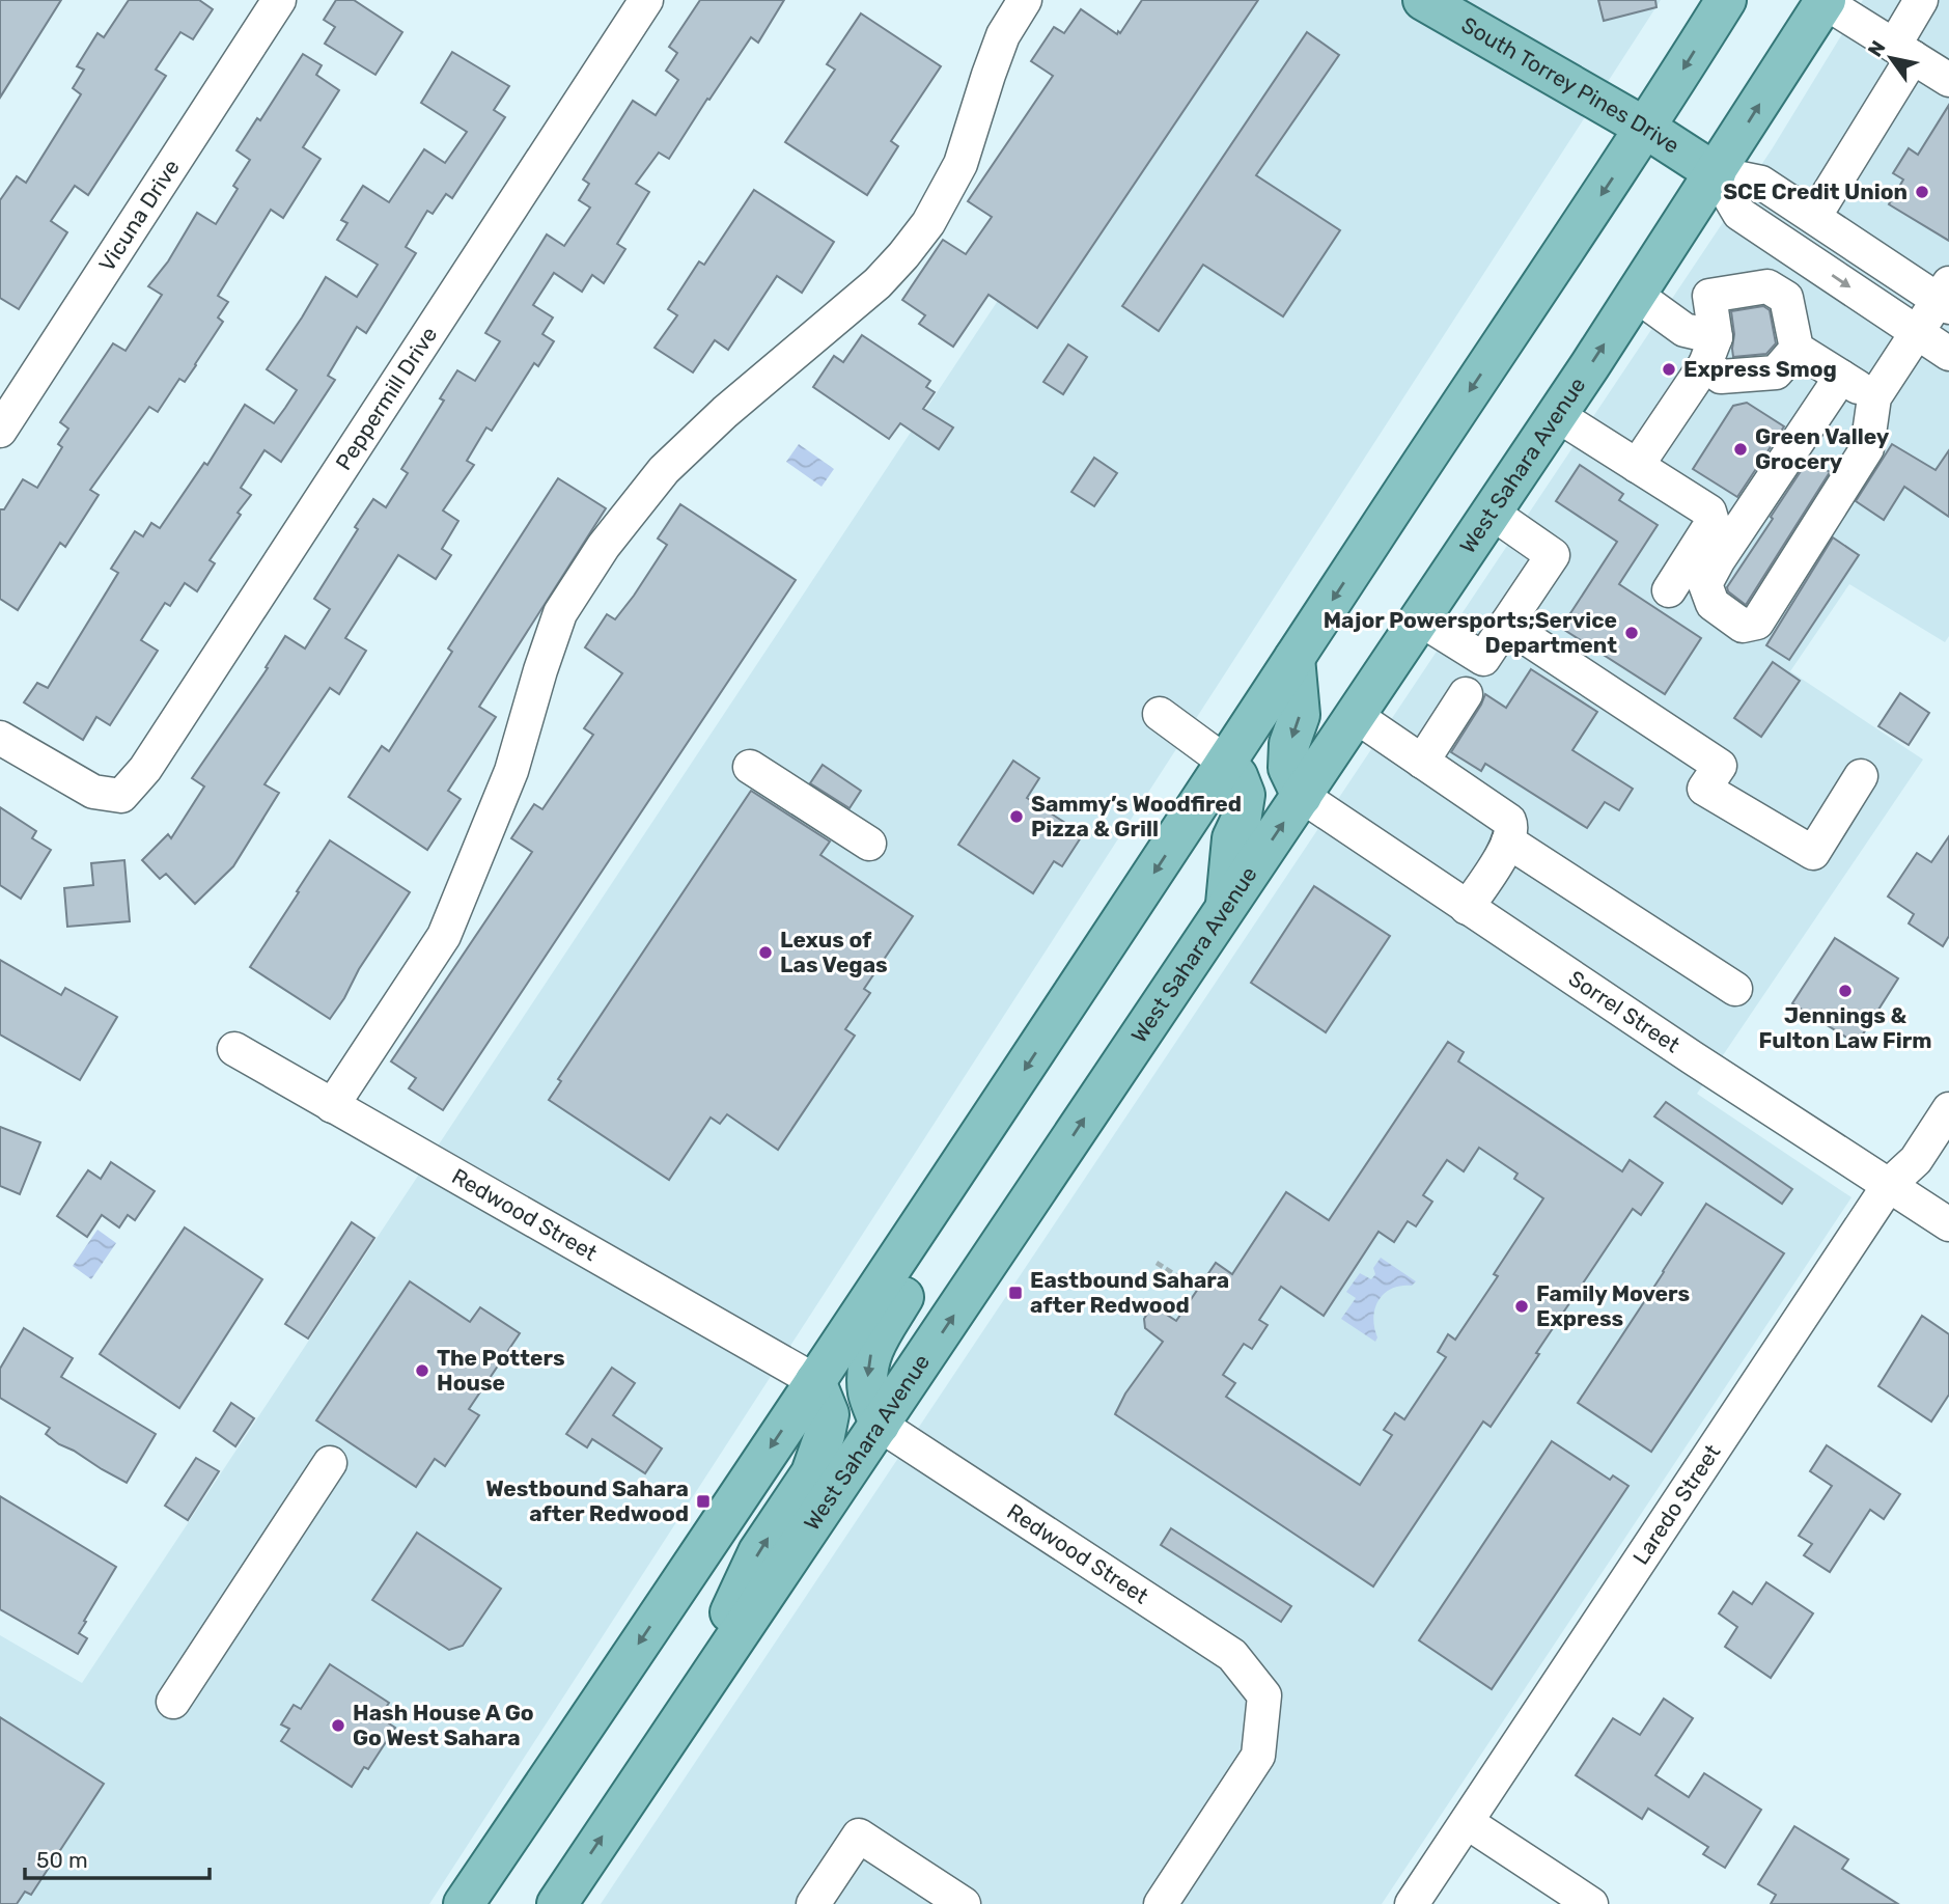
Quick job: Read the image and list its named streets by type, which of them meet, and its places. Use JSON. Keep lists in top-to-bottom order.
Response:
{
  "streets": {
    "main road": ["South Torrey Pines Drive", "West Sahara Avenue"],
    "street": [
      "Vicuna Drive",
      "Peppermill Drive",
      "Sorrel Street",
      "Redwood Street",
      "Laredo Street"
    ]
  },
  "crossings": [
    ["South Torrey Pines Drive", "West Sahara Avenue"],
    ["West Sahara Avenue", "Sorrel Street"],
    ["West Sahara Avenue", "Redwood Street"],
    ["Sorrel Street", "Laredo Street"]
  ],
  "places": {
    "other": [
      "SCE Credit Union",
      "Express Smog",
      "Green Valley Grocery",
      "Major Powersports;Service Department",
      "Sammy’s Woodfired Pizza & Grill",
      "Lexus of Las Vegas",
      "Jennings & Fulton Law Firm",
      "Family Movers Express",
      "The Potters House",
      "Hash House A Go Go West Sahara"
    ],
    "transit": ["Eastbound Sahara after Redwood", "Westbound Sahara after Redwood"]
  },
  "scale_bar": "50 m",
  "north": "top left"
}
